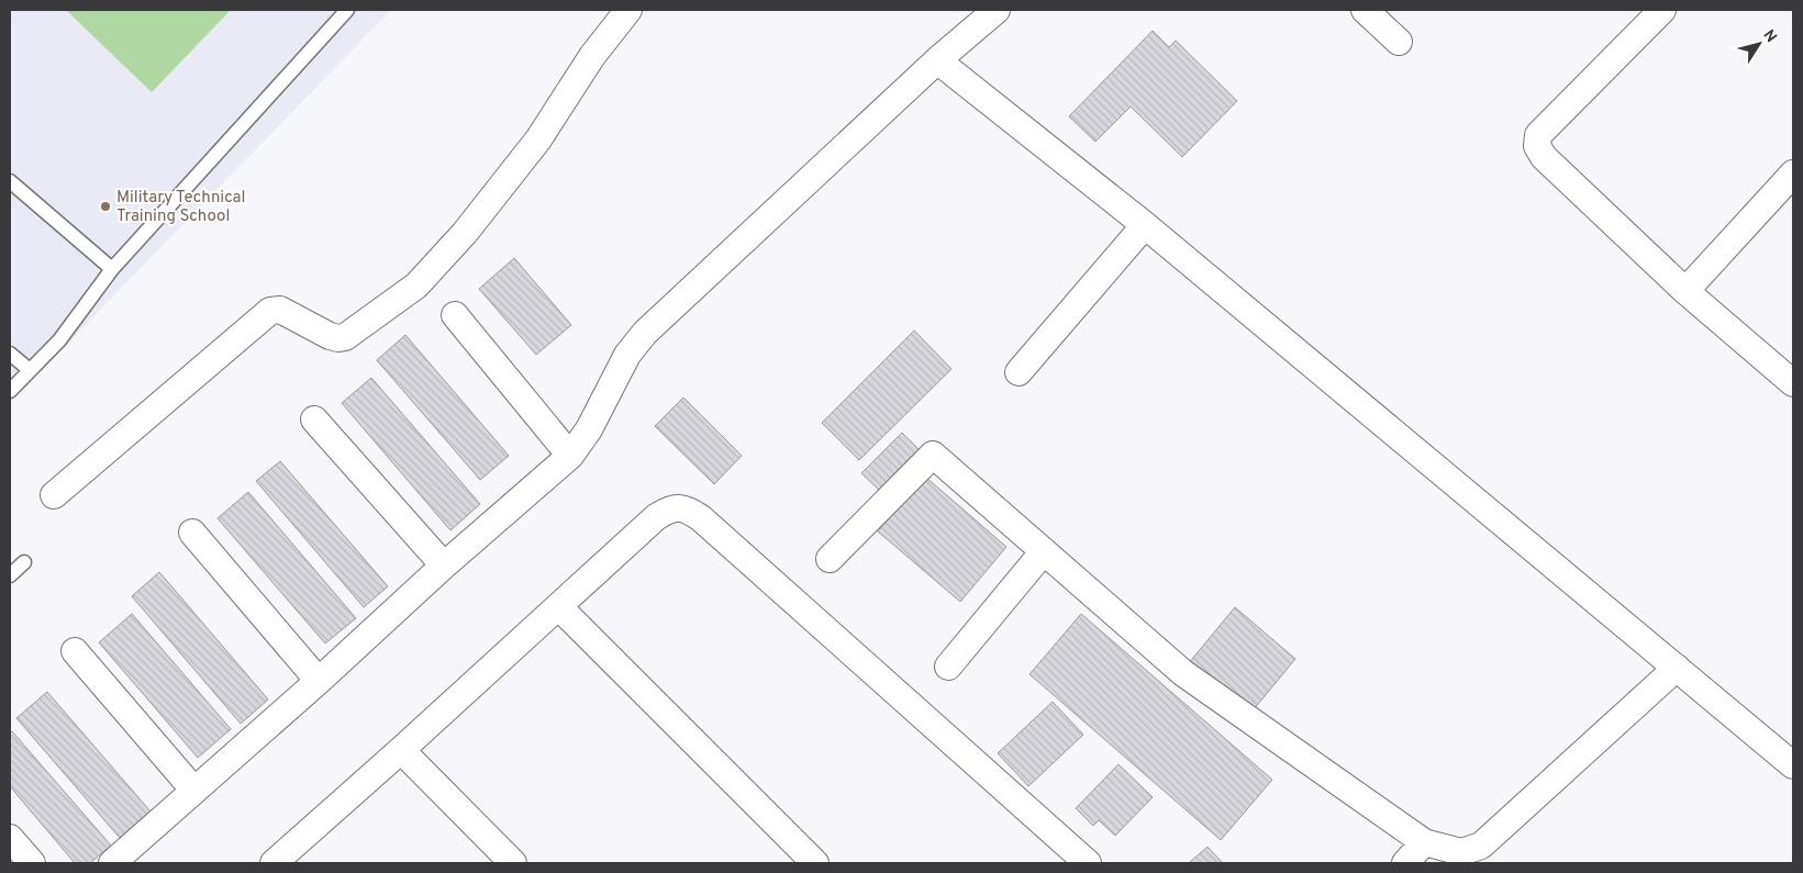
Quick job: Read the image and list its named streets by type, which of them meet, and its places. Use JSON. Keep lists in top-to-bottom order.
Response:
{
  "places": ["Military Technical Training School"],
  "north": "top right"
}
